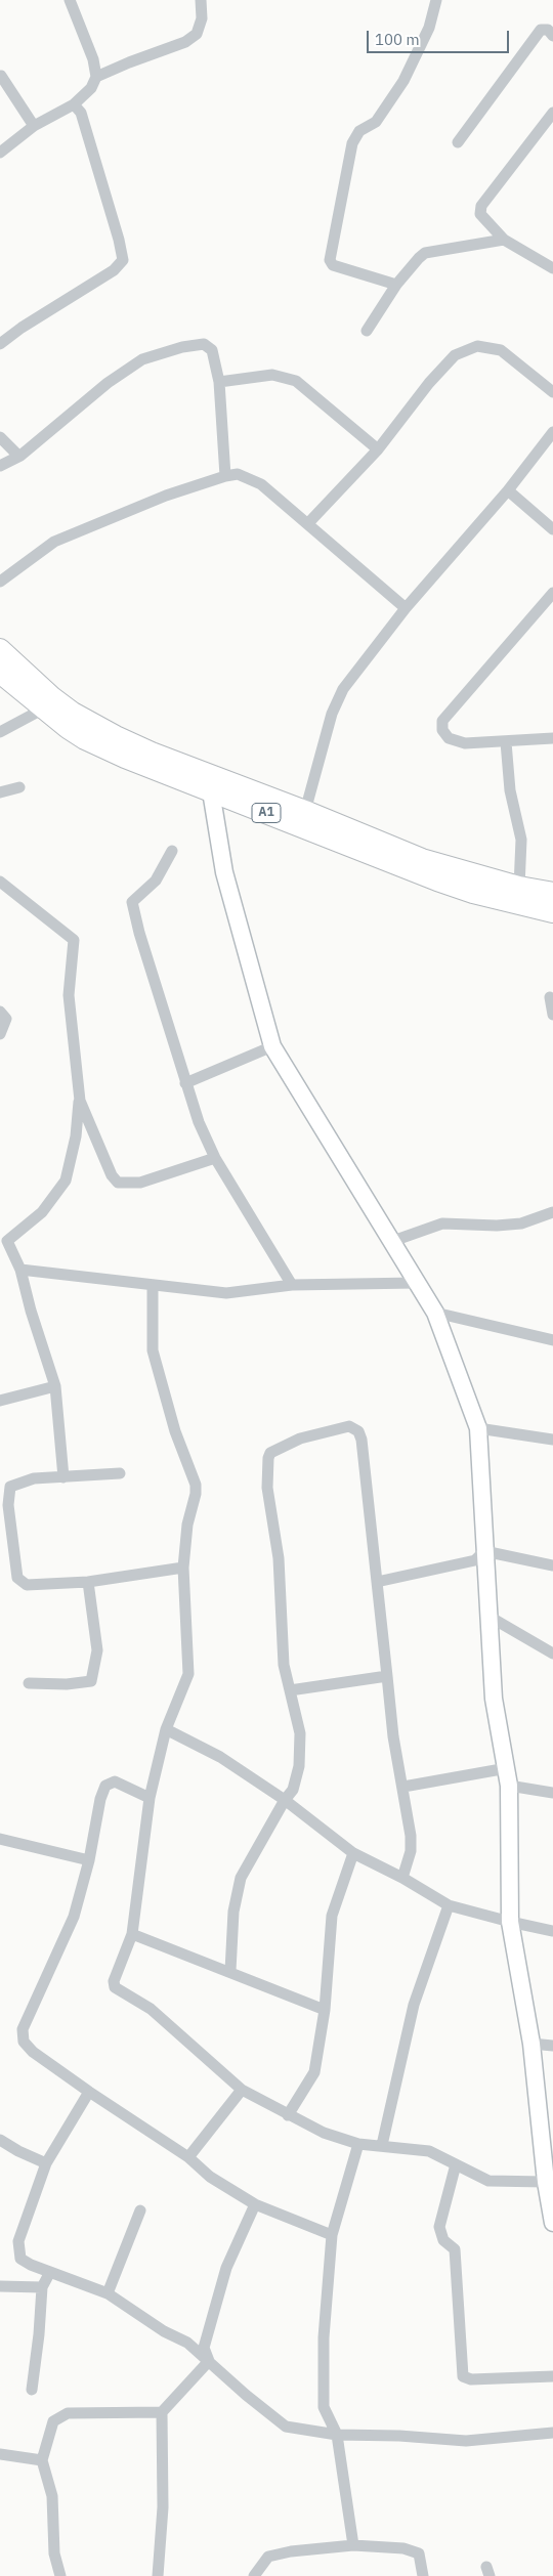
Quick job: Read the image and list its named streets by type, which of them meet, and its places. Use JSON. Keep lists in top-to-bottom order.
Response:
{
  "streets": {
    "highway": ["A1"]
  },
  "scale_bar": "100 m"
}
